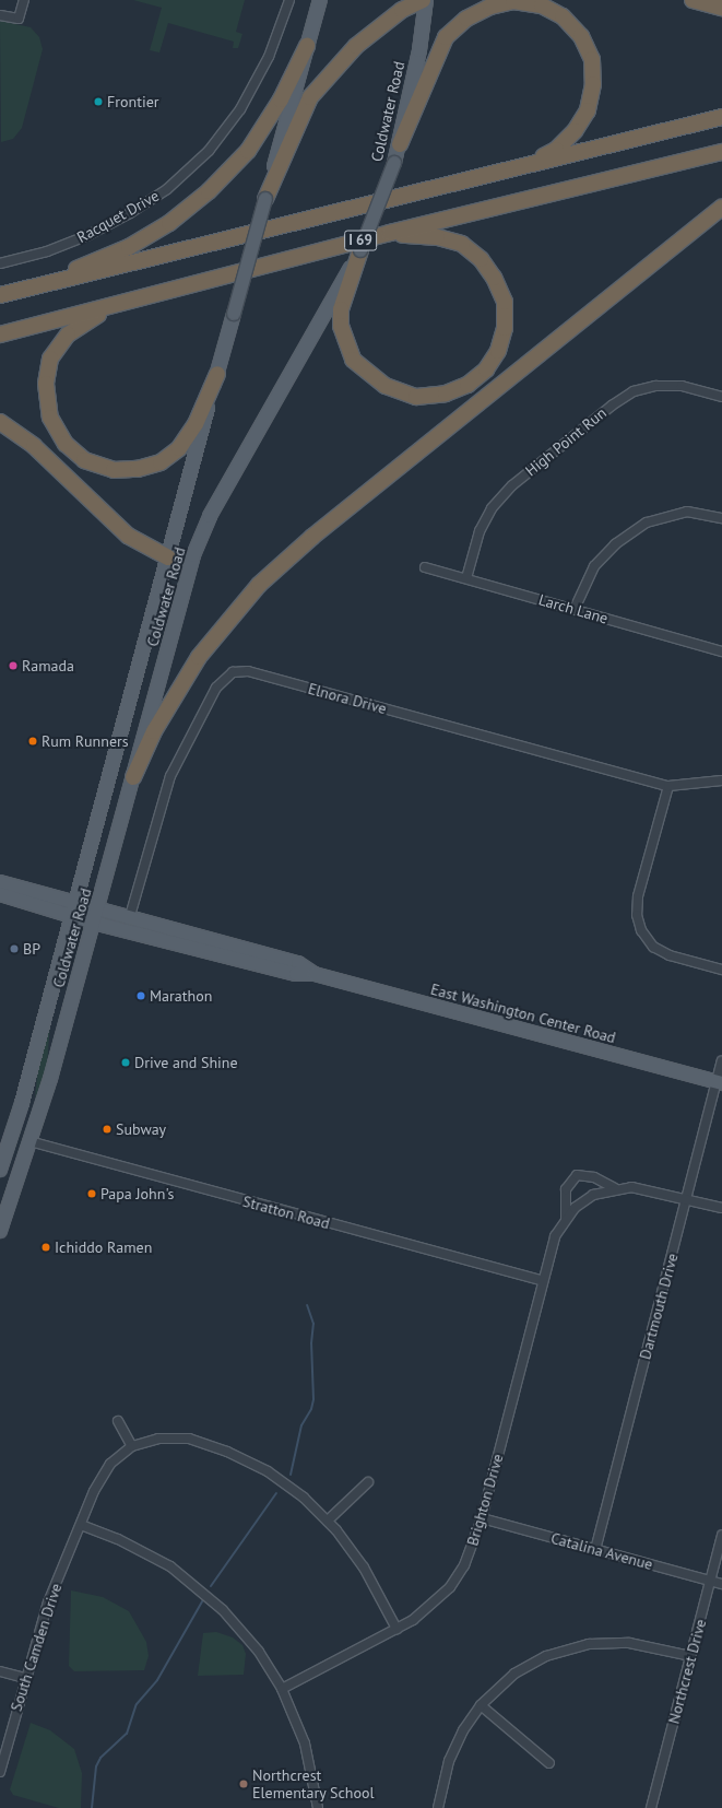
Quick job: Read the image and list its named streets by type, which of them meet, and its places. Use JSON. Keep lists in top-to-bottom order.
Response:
{
  "streets": {
    "highway": ["I 69"],
    "main road": ["Coldwater Road", "East Washington Center Road"],
    "street": [
      "Racquet Drive",
      "High Point Run",
      "Larch Lane",
      "Elnora Drive",
      "Stratton Road",
      "Dartmouth Drive",
      "Brighton Drive",
      "Catalina Avenue",
      "South Camden Drive",
      "Northcrest Drive"
    ]
  },
  "crossings": [
    ["Coldwater Road", "East Washington Center Road"],
    ["Coldwater Road", "Stratton Road"],
    ["High Point Run", "Larch Lane"],
    ["Elnora Drive", "East Washington Center Road"],
    ["East Washington Center Road", "Dartmouth Drive"],
    ["Stratton Road", "Brighton Drive"],
    ["Dartmouth Drive", "Brighton Drive"],
    ["Dartmouth Drive", "Catalina Avenue"],
    ["Brighton Drive", "Catalina Avenue"],
    ["Catalina Avenue", "Northcrest Drive"]
  ],
  "places": [
    "Frontier",
    "Ramada",
    "Rum Runners",
    "BP",
    "Marathon",
    "Drive and Shine",
    "Subway",
    "Papa John's",
    "Ichiddo Ramen",
    "Northcrest Elementary School"
  ]
}
